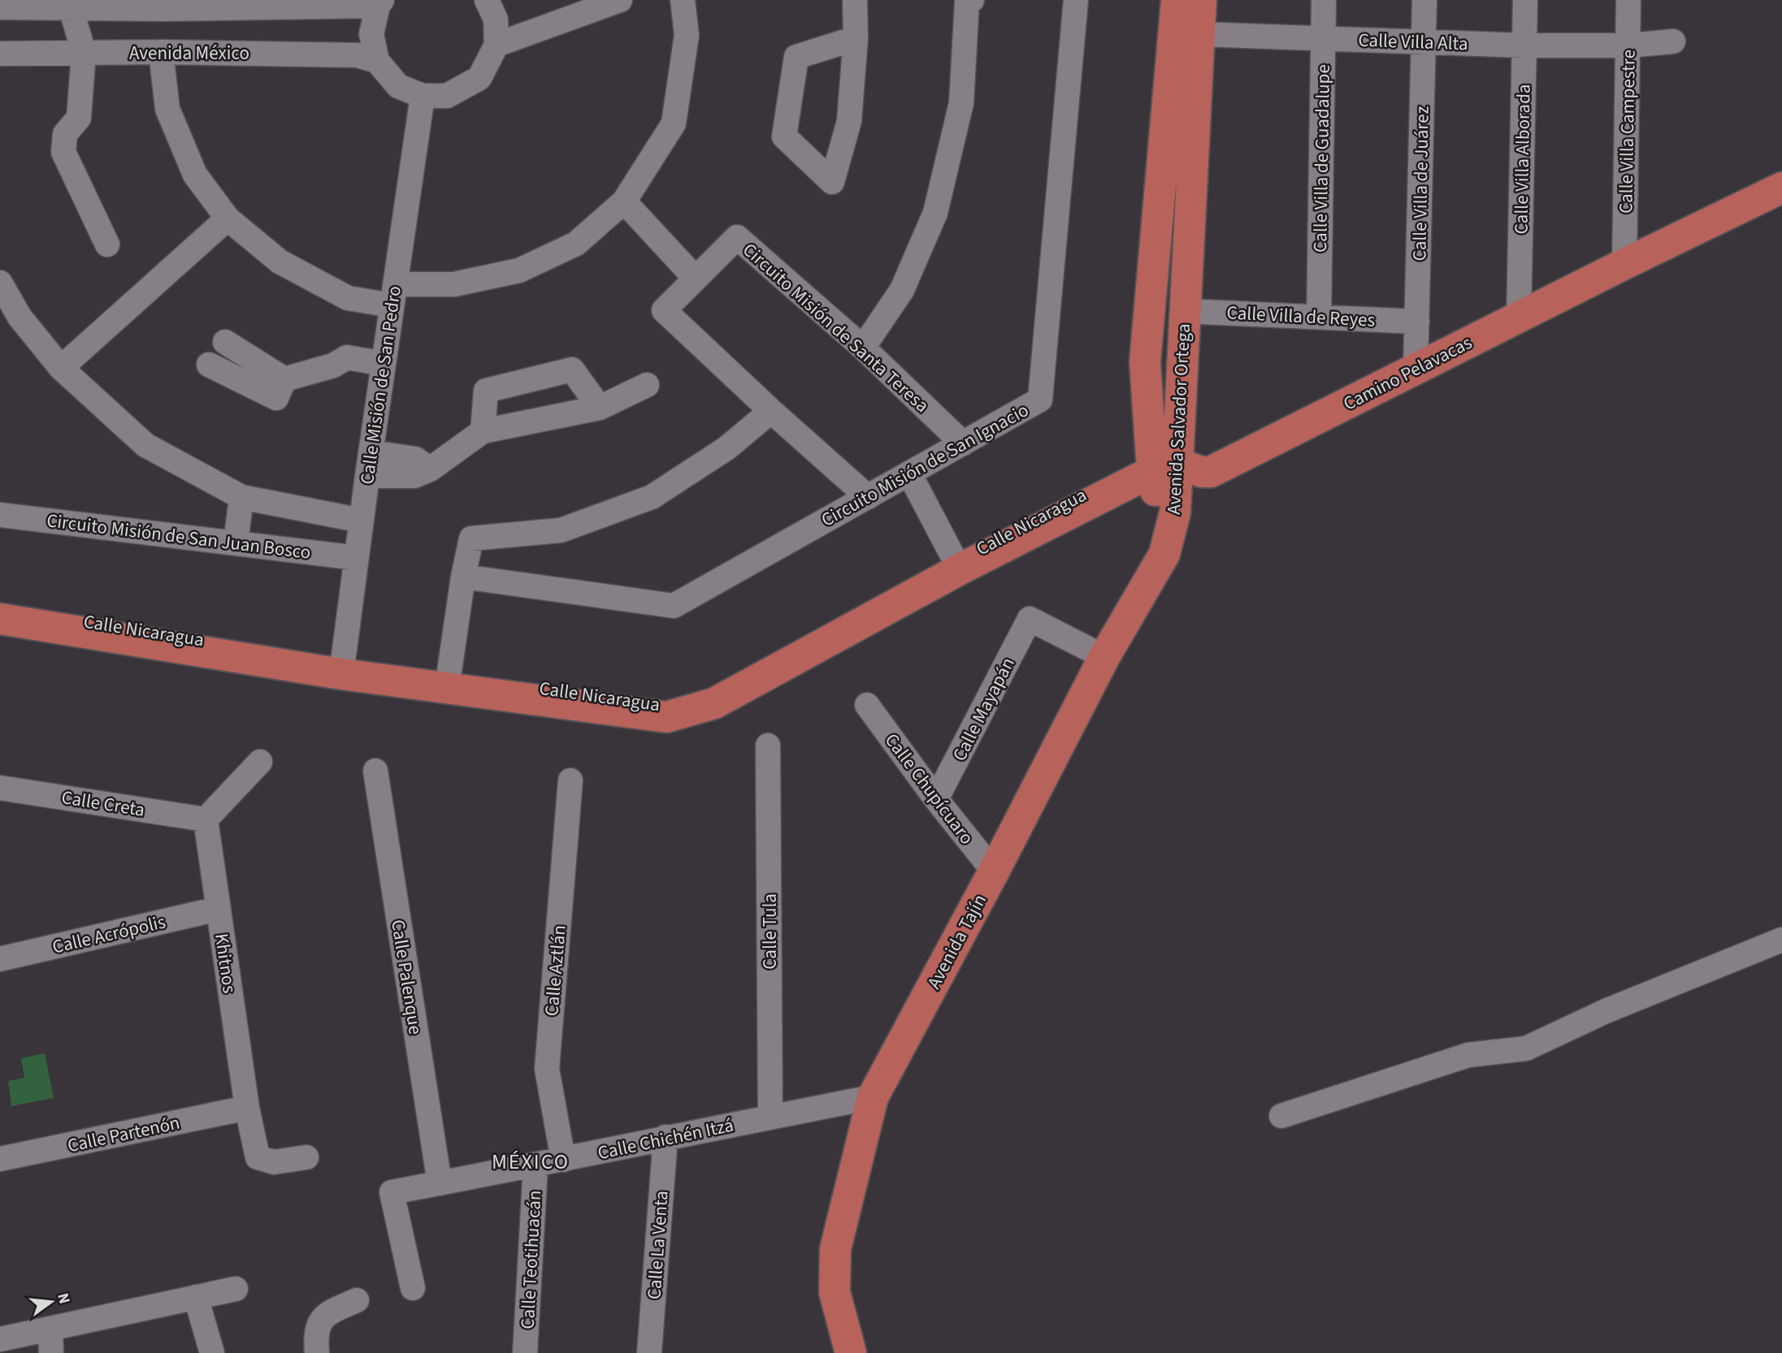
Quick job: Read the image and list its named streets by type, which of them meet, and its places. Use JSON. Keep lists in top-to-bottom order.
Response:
{
  "streets": {
    "main road": [
      "Camino Pelavacas",
      "Avenida Salvador Ortega",
      "Calle Nicaragua",
      "Avenida Tajín"
    ],
    "street": [
      "Calle Villa Alta",
      "Avenida México",
      "Calle Villa Campestre",
      "Calle Villa de Guadalupe",
      "Calle Villa Alborada",
      "Calle Villa de Juárez",
      "Calle Villa de Reyes",
      "Circuito Misión de Santa Teresa",
      "Calle Misión de San Pedro",
      "Circuito Misión de San Ignacio",
      "Circuito Misión de San Juan Bosco",
      "Calle Mayapán",
      "Calle Chupícuaro",
      "Calle Creta",
      "Calle Tula",
      "Calle Acrópolis",
      "Khitnos",
      "Calle Aztlán",
      "Calle Palenque",
      "Calle Partenón",
      "Calle Chichén Itzá",
      "Calle La Venta",
      "Calle Teotihuacán"
    ]
  },
  "crossings": [
    ["Calle Villa Alta", "Calle Villa Campestre"],
    ["Calle Villa Alta", "Calle Villa de Guadalupe"],
    ["Calle Villa Alta", "Calle Villa Alborada"],
    ["Calle Villa Alta", "Calle Villa de Juárez"],
    ["Calle Villa Alta", "Avenida Salvador Ortega"],
    ["Calle Villa Campestre", "Camino Pelavacas"],
    ["Calle Villa de Guadalupe", "Calle Villa de Reyes"],
    ["Calle Villa Alborada", "Camino Pelavacas"],
    ["Calle Villa de Juárez", "Calle Villa de Reyes"],
    ["Calle Villa de Juárez", "Camino Pelavacas"],
    ["Calle Villa de Reyes", "Avenida Salvador Ortega"],
    ["Circuito Misión de Santa Teresa", "Circuito Misión de San Ignacio"],
    ["Camino Pelavacas", "Avenida Salvador Ortega"],
    ["Camino Pelavacas", "Calle Nicaragua"],
    ["Calle Misión de San Pedro", "Calle Nicaragua"],
    ["Calle Misión de San Pedro", "Circuito Misión de San Juan Bosco"],
    ["Avenida Salvador Ortega", "Calle Nicaragua"],
    ["Avenida Salvador Ortega", "Avenida Tajín"],
    ["Calle Mayapán", "Calle Chupícuaro"],
    ["Calle Mayapán", "Avenida Tajín"],
    ["Calle Chupícuaro", "Avenida Tajín"],
    ["Calle Creta", "Khitnos"],
    ["Calle Tula", "Calle Chichén Itzá"],
    ["Calle Acrópolis", "Khitnos"],
    ["Avenida Tajín", "Calle Chichén Itzá"],
    ["Khitnos", "Calle Partenón"],
    ["Calle Aztlán", "Calle Chichén Itzá"],
    ["Calle Palenque", "Calle Chichén Itzá"],
    ["Calle Chichén Itzá", "Calle La Venta"],
    ["Calle Chichén Itzá", "Calle Teotihuacán"]
  ],
  "districts": ["MÉXICO"],
  "north": "right"
}
